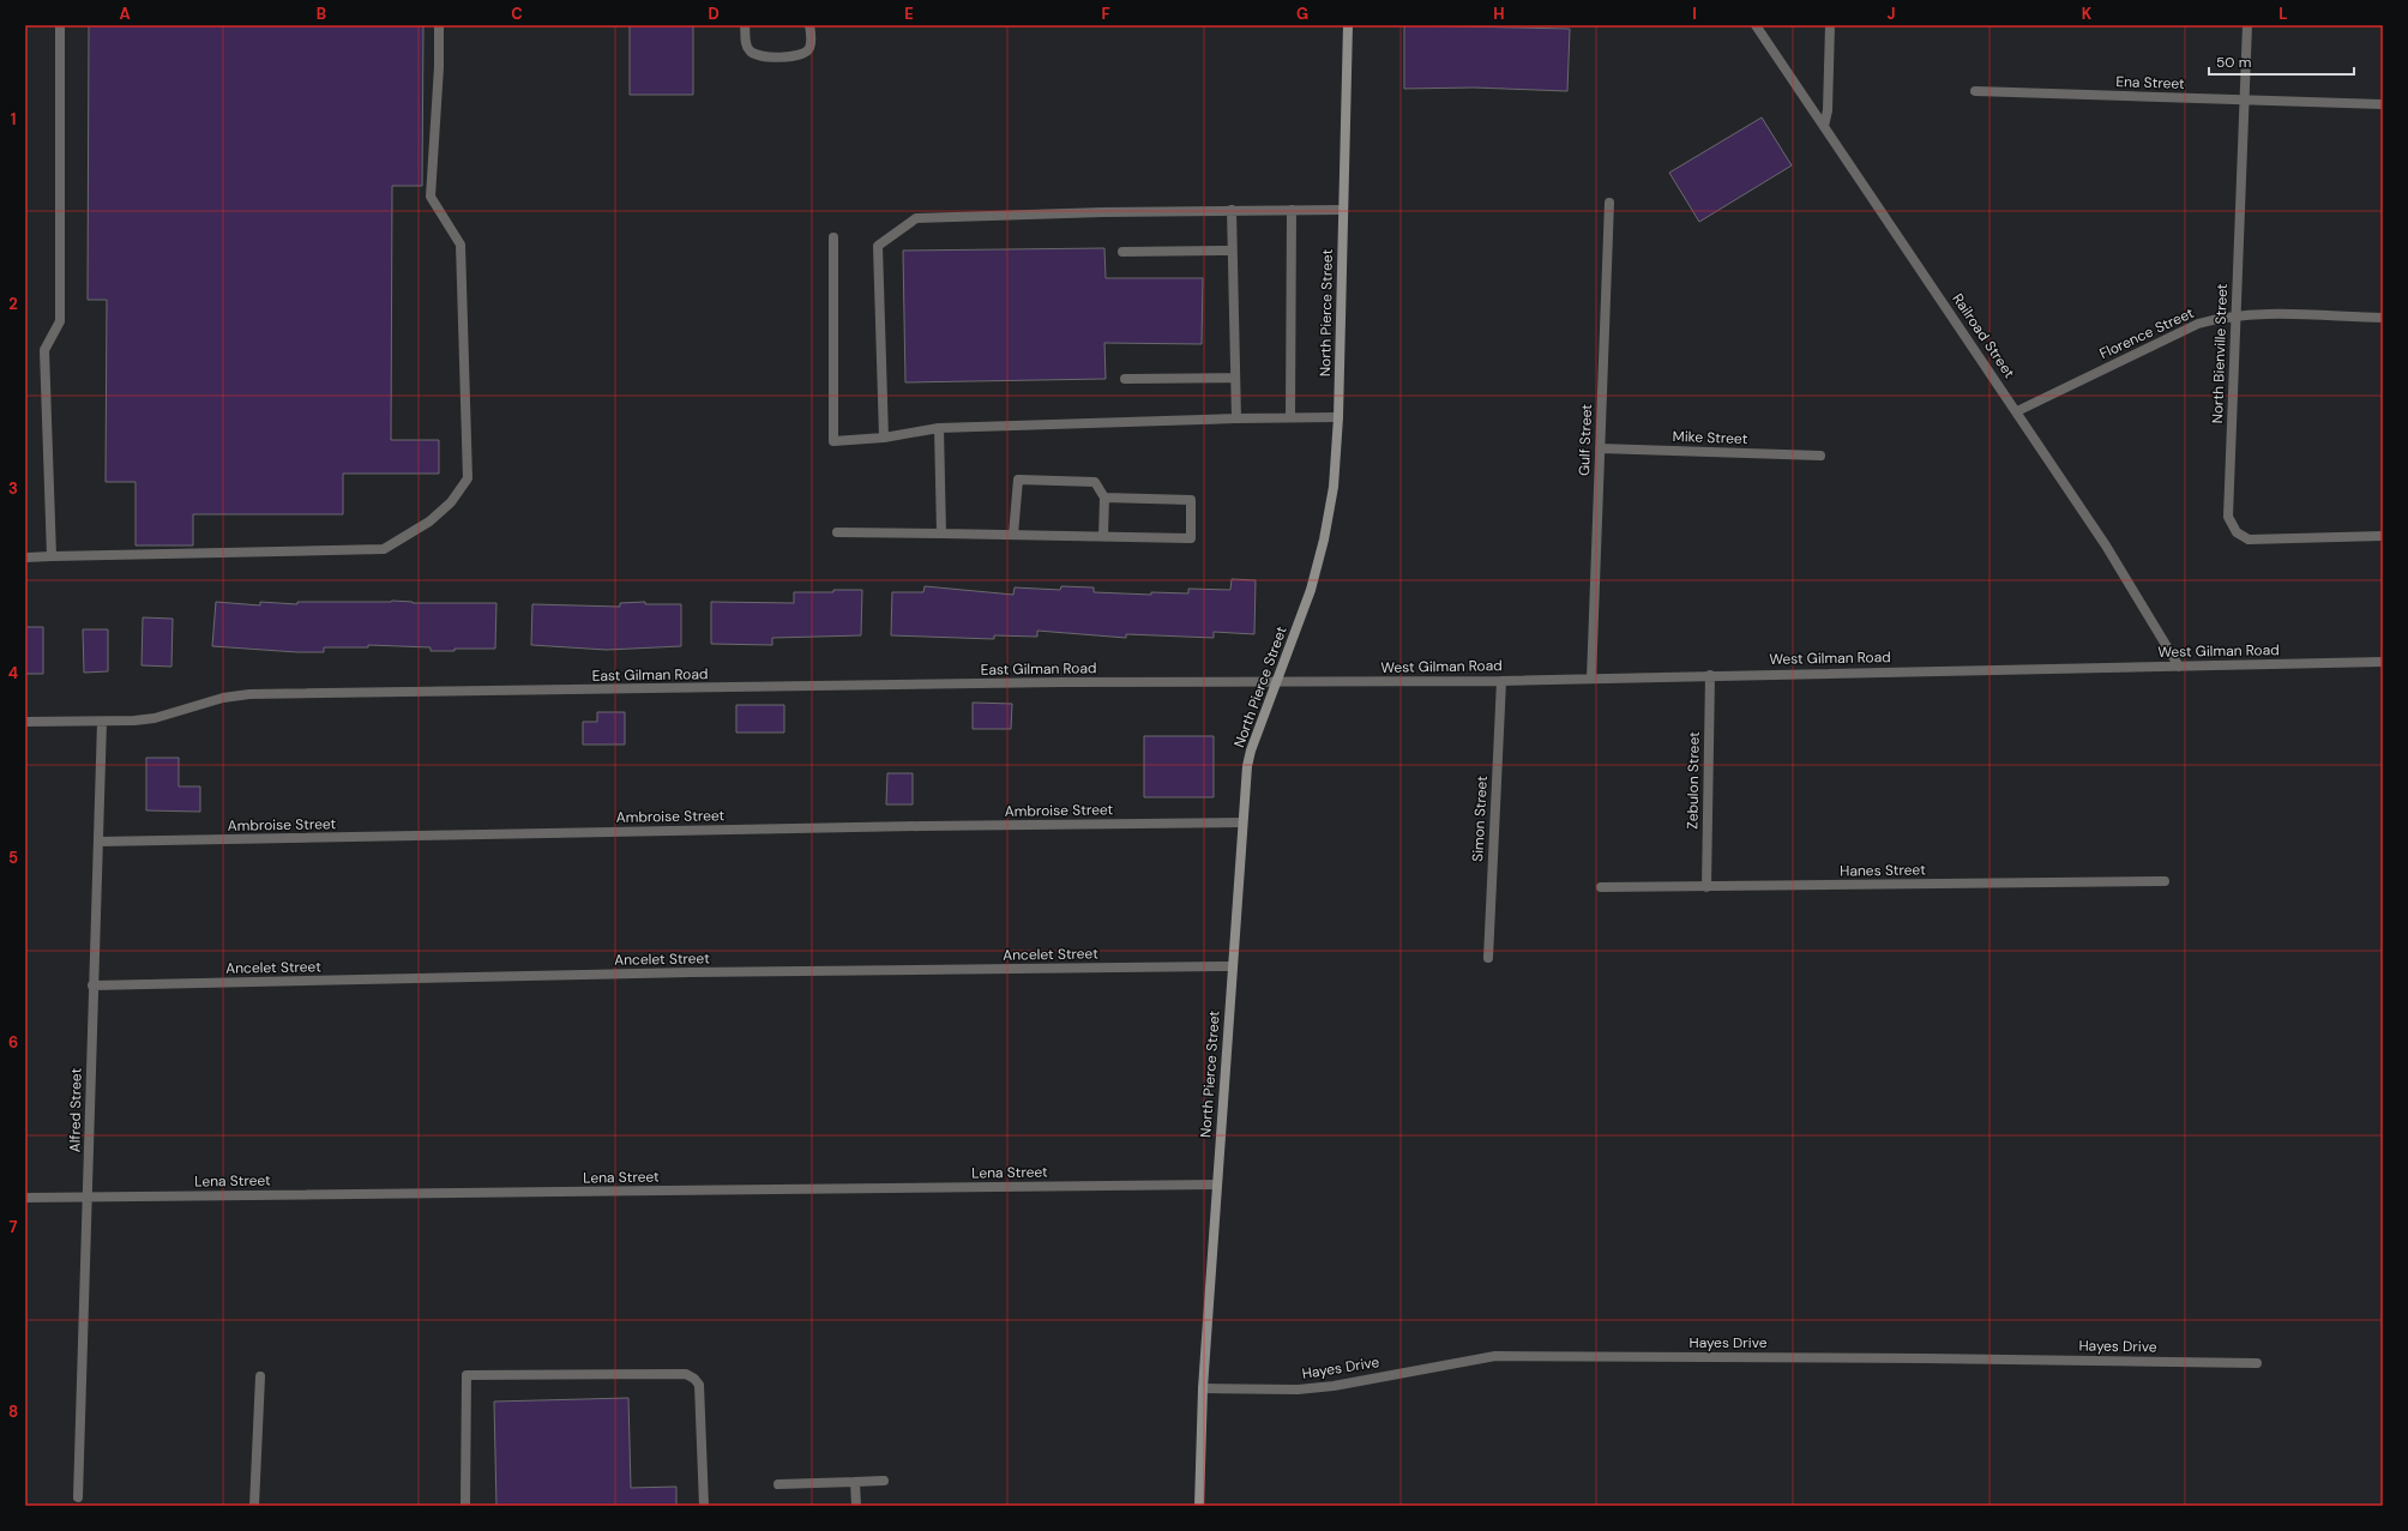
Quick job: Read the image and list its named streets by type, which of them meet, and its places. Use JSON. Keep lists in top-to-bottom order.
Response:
{
  "streets": {
    "street": [
      "Ena Street",
      "North Pierce Street",
      "Florence Street",
      "Railroad Street",
      "North Bienville Street",
      "Mike Street",
      "Gulf Street",
      "West Gilman Road",
      "East Gilman Road",
      "Zebulon Street",
      "Ambroise Street",
      "Simon Street",
      "Hanes Street",
      "Ancelet Street",
      "Alfred Street",
      "Lena Street",
      "Hayes Drive"
    ]
  },
  "crossings": [
    ["Ena Street", "North Bienville Street"],
    ["North Pierce Street", "West Gilman Road"],
    ["North Pierce Street", "East Gilman Road"],
    ["North Pierce Street", "Ambroise Street"],
    ["North Pierce Street", "Ancelet Street"],
    ["North Pierce Street", "Lena Street"],
    ["North Pierce Street", "Hayes Drive"],
    ["Florence Street", "Railroad Street"],
    ["Florence Street", "North Bienville Street"],
    ["Railroad Street", "West Gilman Road"],
    ["Mike Street", "Gulf Street"],
    ["Gulf Street", "West Gilman Road"],
    ["West Gilman Road", "East Gilman Road"],
    ["West Gilman Road", "Zebulon Street"],
    ["West Gilman Road", "Simon Street"],
    ["East Gilman Road", "Alfred Street"],
    ["Zebulon Street", "Hanes Street"],
    ["Ambroise Street", "Alfred Street"],
    ["Ancelet Street", "Alfred Street"],
    ["Alfred Street", "Lena Street"]
  ],
  "scale_bar": "50 m",
  "grid": {
    "columns": [
      "A",
      "B",
      "C",
      "D",
      "E",
      "F",
      "G",
      "H",
      "I",
      "J",
      "K",
      "L"
    ],
    "rows": [
      "1",
      "2",
      "3",
      "4",
      "5",
      "6",
      "7",
      "8"
    ]
  }
}
